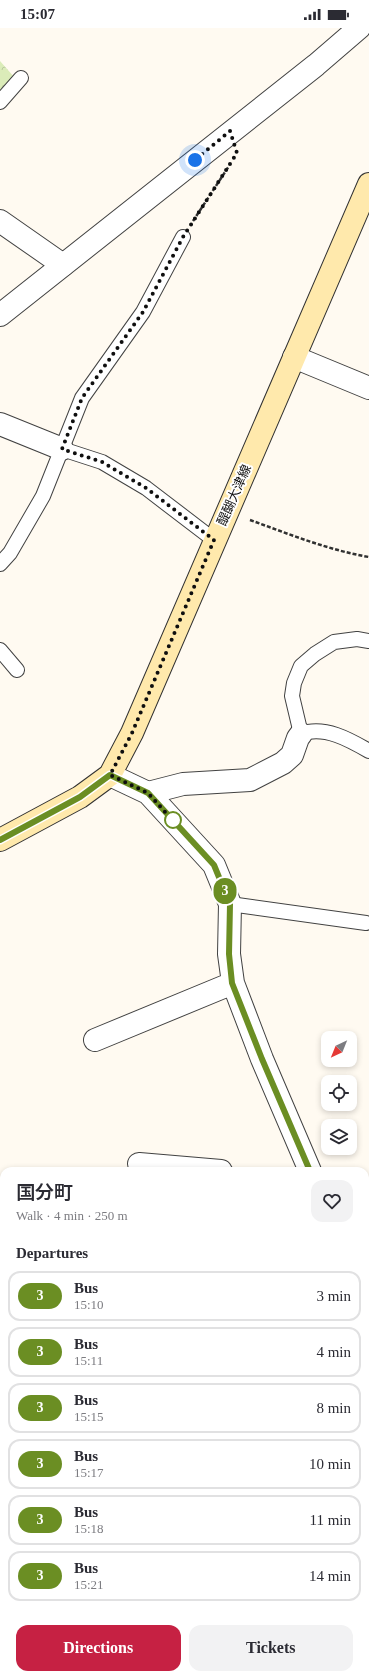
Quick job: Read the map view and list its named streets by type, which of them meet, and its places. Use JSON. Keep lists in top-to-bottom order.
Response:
{
  "streets": {
    "main road": ["醍醐大津線"]
  },
  "lines": ["bus line 3"],
  "north": "bottom left",
  "page": {
    "status": "15:07",
    "on_map": "3",
    "heading": [
      ["国分町", "Walk · 4 min · 250 m"],
      "Departures"
    ],
    "list": [
      {
        "mark": "3",
        "name": "Bus",
        "note": "15:10",
        "value": "3 min"
      },
      {
        "mark": "3",
        "name": "Bus",
        "note": "15:11",
        "value": "4 min"
      },
      {
        "mark": "3",
        "name": "Bus",
        "note": "15:15",
        "value": "8 min"
      },
      {
        "mark": "3",
        "name": "Bus",
        "note": "15:17",
        "value": "10 min"
      },
      {
        "mark": "3",
        "name": "Bus",
        "note": "15:18",
        "value": "11 min"
      },
      {
        "mark": "3",
        "name": "Bus",
        "note": "15:21",
        "value": "14 min"
      }
    ],
    "buttons": ["Directions", "Tickets"]
  }
}
